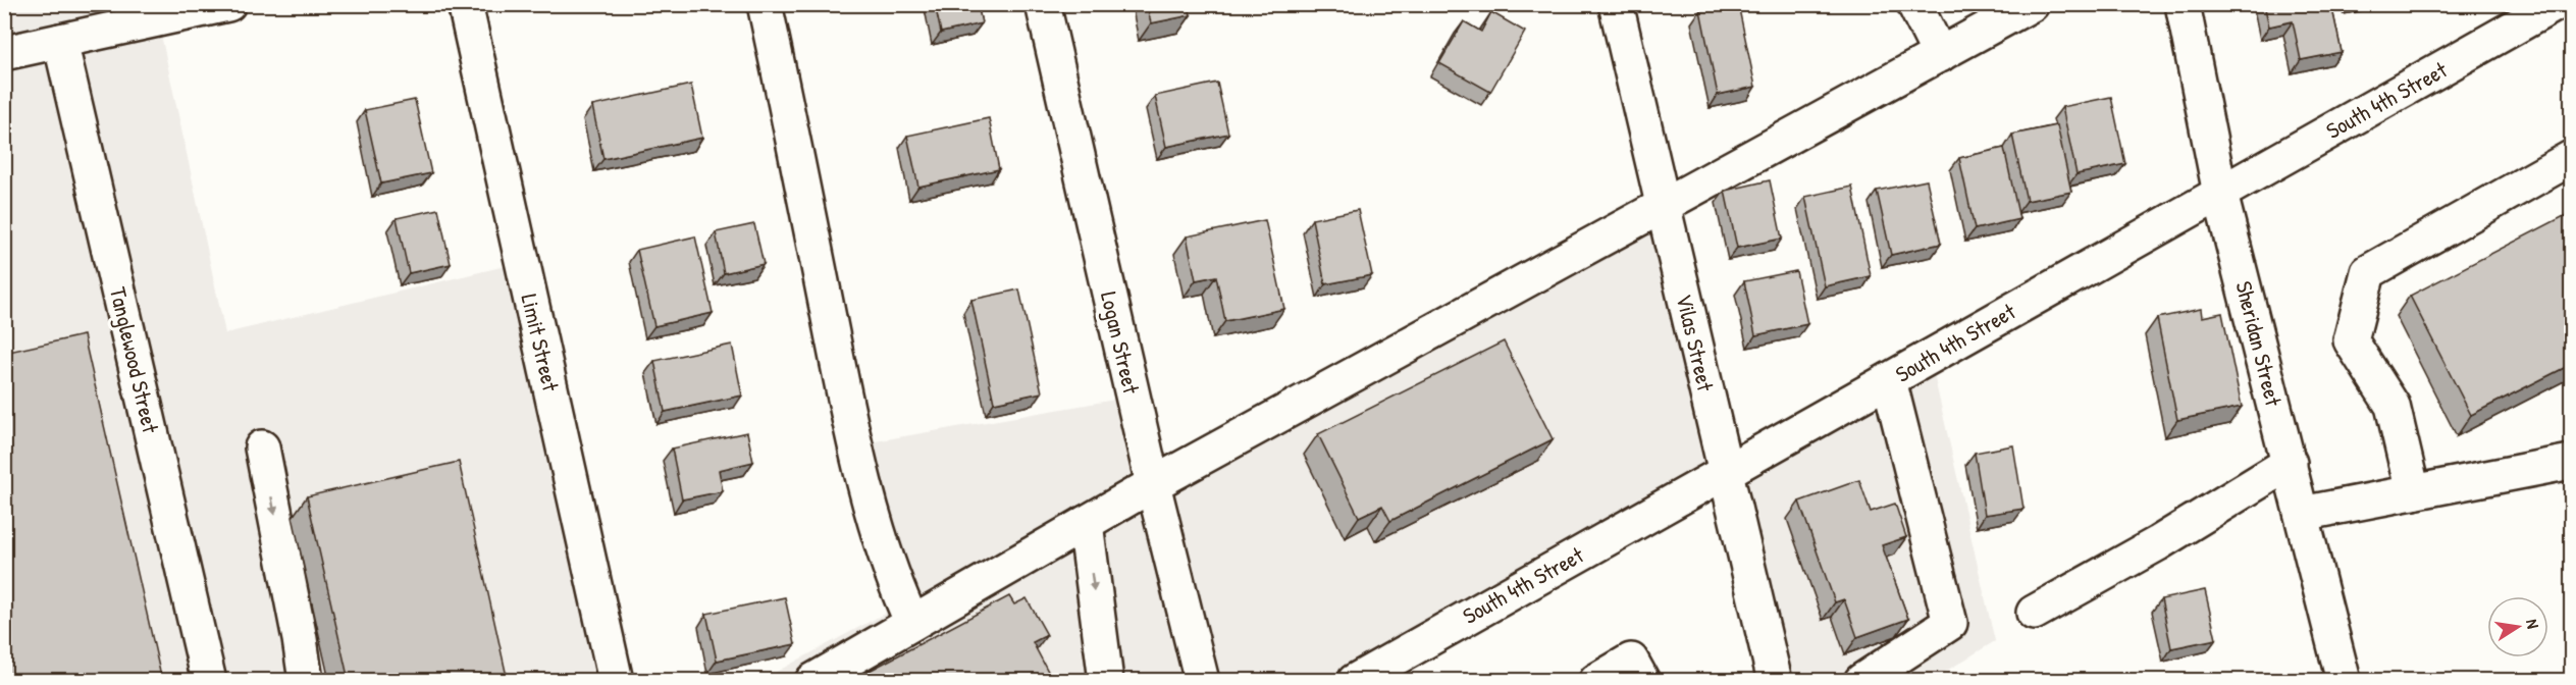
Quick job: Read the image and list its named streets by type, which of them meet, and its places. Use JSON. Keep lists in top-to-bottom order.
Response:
{
  "streets": {
    "main road": [
      "South 4th Street",
      "Limit Street",
      "Logan Street",
      "Vilas Street",
      "Sheridan Street",
      "Tanglewood Street"
    ]
  },
  "crossings": [
    ["South 4th Street", "Vilas Street"],
    ["South 4th Street", "Sheridan Street"]
  ],
  "north": "right"
}
